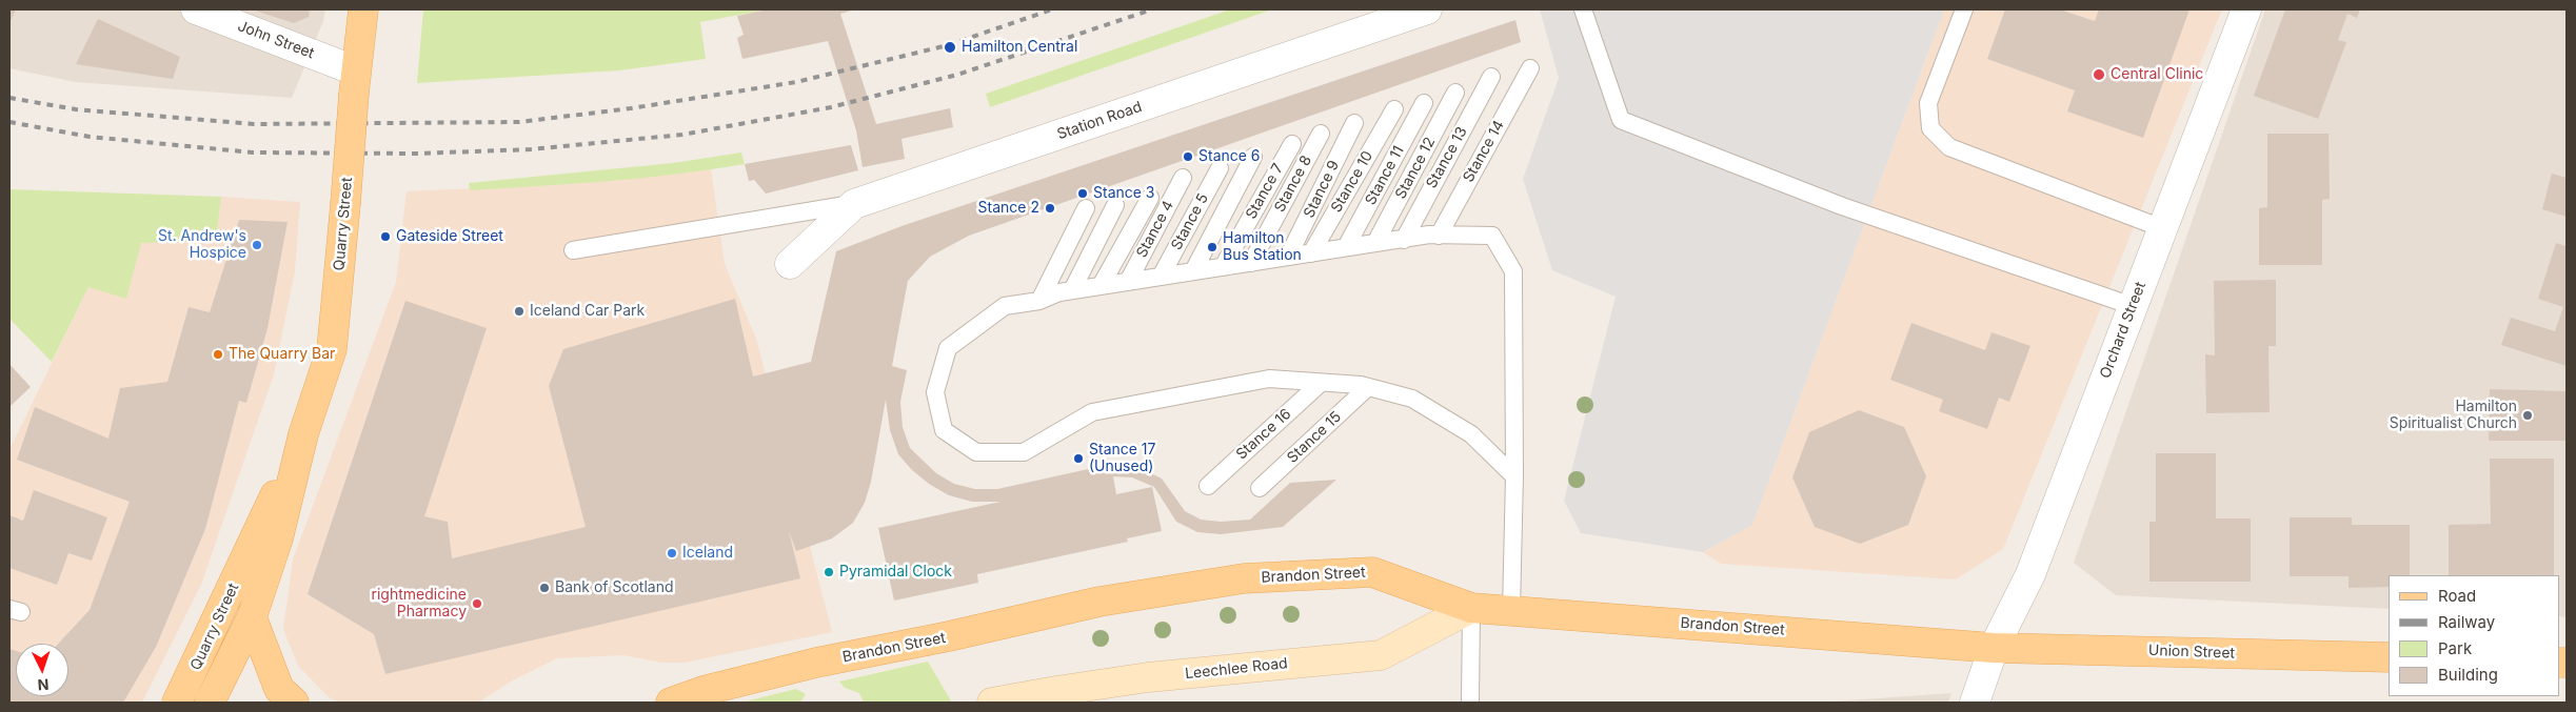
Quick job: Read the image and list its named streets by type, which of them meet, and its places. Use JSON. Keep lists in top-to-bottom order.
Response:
{
  "streets": {
    "main road": [
      "Quarry Street",
      "Brandon Street",
      "Union Street",
      "Leechlee Road"
    ],
    "street": ["John Street", "Station Road", "Orchard Street"],
    "lane": [
      "Stance 14",
      "Stance 13",
      "Stance 12",
      "Stance 11",
      "Stance 10",
      "Stance 8",
      "Stance 9",
      "Stance 7",
      "Stance 5",
      "Stance 4",
      "Stance 16",
      "Stance 15"
    ]
  },
  "crossings": [
    ["John Street", "Quarry Street"],
    ["Orchard Street", "Brandon Street"],
    ["Orchard Street", "Union Street"],
    ["Brandon Street", "Union Street"],
    ["Brandon Street", "Leechlee Road"]
  ],
  "places": [
    "Hamilton Central",
    "Central Clinic",
    "Stance 6",
    "Stance 3",
    "Stance 2",
    "Gateside Street",
    "St. Andrew's Hospice",
    "Hamilton Bus Station",
    "Iceland Car Park",
    "The Quarry Bar",
    "Hamilton Spiritualist Church",
    "Stance 17 (Unused)",
    "Iceland",
    "Pyramidal Clock",
    "Bank of Scotland",
    "rightmedicine Pharmacy"
  ],
  "legend": [
    "Road",
    "Railway",
    "Park",
    "Building"
  ],
  "north": "bottom"
}
